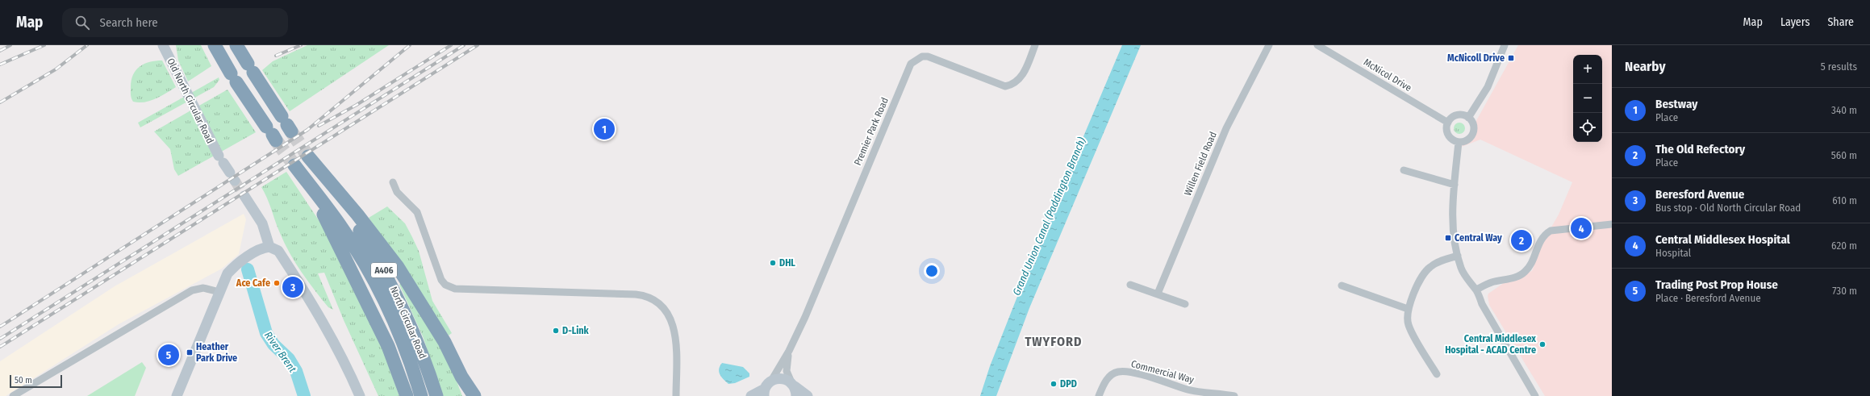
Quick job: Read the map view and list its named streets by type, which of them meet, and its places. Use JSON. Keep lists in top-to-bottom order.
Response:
{
  "streets": {
    "highway": ["A406", "North Circular Road"],
    "street": [
      "McNicol Drive",
      "Old North Circular Road",
      "Premier Park Road",
      "Willen Field Road",
      "Commercial Way"
    ]
  },
  "districts": ["TWYFORD"],
  "water": ["Grand Union Canal (Paddington Branch)", "River Brent"],
  "places": {
    "transit": ["McNicoll Drive", "Central Way", "Heather Park Drive"],
    "other": [
      "DHL",
      "Ace Cafe",
      "D-Link",
      "Central Middlesex Hospital - ACAD Centre",
      "DPD"
    ]
  },
  "scale_bar": "50 m",
  "page": {
    "header": "Map",
    "search": "Search here",
    "nav": ["Map", "Layers", "Share"],
    "heading": ["Nearby", "5 results"],
    "map_buttons": ["+", "−"],
    "list": [
      {
        "mark": "1",
        "name": "Bestway",
        "note": "Place",
        "value": "340 m"
      },
      {
        "mark": "2",
        "name": "The Old Refectory",
        "note": "Place",
        "value": "560 m"
      },
      {
        "mark": "3",
        "name": "Beresford Avenue",
        "note": "Bus stop · Old North Circular Road",
        "value": "610 m"
      },
      {
        "mark": "4",
        "name": "Central Middlesex Hospital",
        "note": "Hospital",
        "value": "620 m"
      },
      {
        "mark": "5",
        "name": "Trading Post Prop House",
        "note": "Place · Beresford Avenue",
        "value": "730 m"
      }
    ],
    "pins": [
      "1",
      "4",
      "2",
      "3",
      "5"
    ],
    "scale": "50 m"
  }
}
